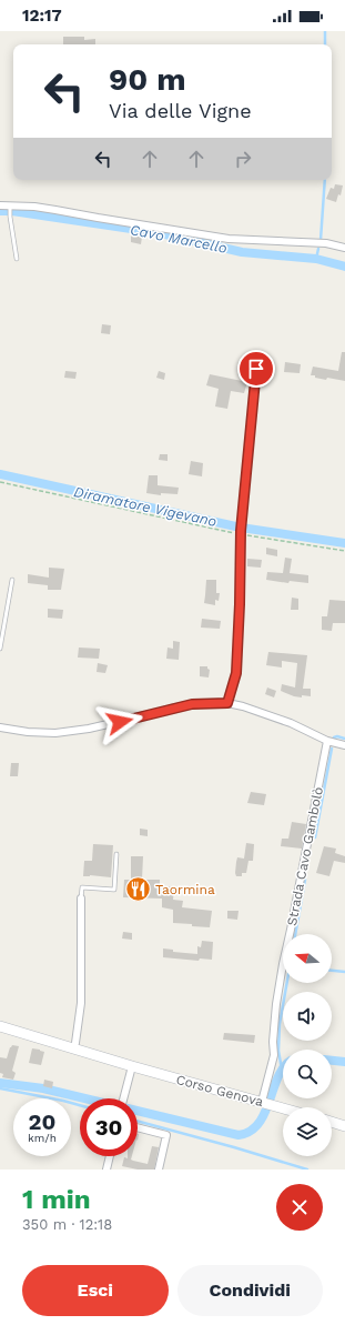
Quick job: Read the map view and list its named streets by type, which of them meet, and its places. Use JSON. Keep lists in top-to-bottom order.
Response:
{
  "streets": {
    "main road": ["Corso Genova"],
    "street": ["Strada Cavo Gambolò"]
  },
  "crossings": [
    ["Strada Cavo Gambolò", "Corso Genova"]
  ],
  "water": ["Cavo Marcello", "Diramatore Vigevano"],
  "places": {
    "restaurant": ["Taormina"]
  },
  "north": "left",
  "page": {
    "status": "12:17",
    "turn": ["90 m", "Via delle Vigne"],
    "speed": "20 km/h",
    "limit": "30",
    "heading": ["1 min", "350 m · 12:18"],
    "buttons": ["Esci", "Condividi"]
  }
}
